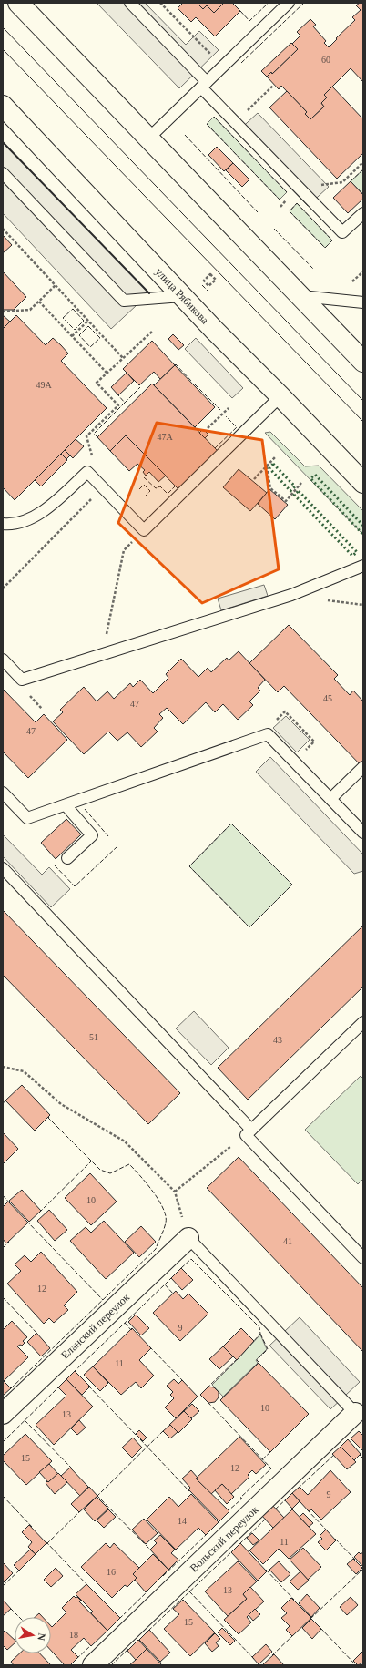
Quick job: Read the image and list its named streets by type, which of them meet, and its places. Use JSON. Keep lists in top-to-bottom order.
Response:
{
  "streets": {
    "main road": ["улица Рябикова", "Еланский переулок", "Вольский переулок"]
  },
  "house_numbers": [
    "60",
    "49А",
    "47А",
    "45",
    "47",
    "47",
    "51",
    "43",
    "10",
    "41",
    "12",
    "9",
    "11",
    "10",
    "13",
    "15",
    "12",
    "9",
    "14",
    "11",
    "16",
    "13",
    "15",
    "18"
  ],
  "north": "right"
}
